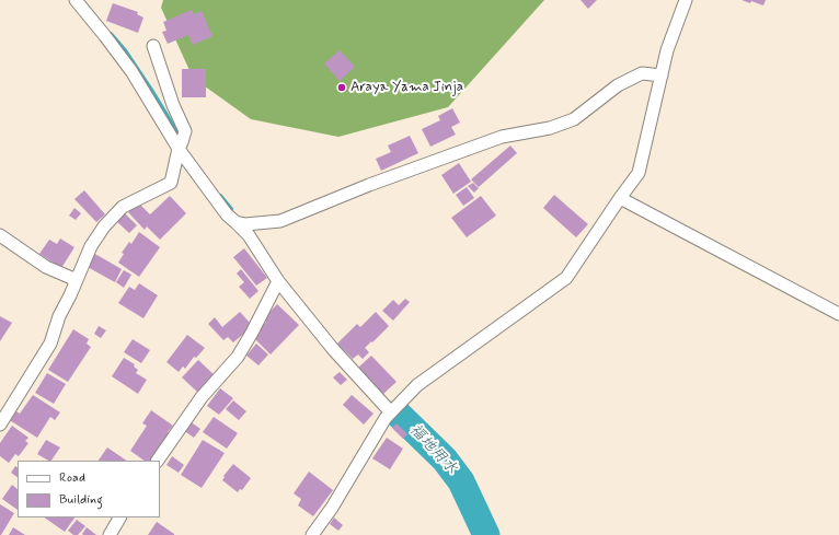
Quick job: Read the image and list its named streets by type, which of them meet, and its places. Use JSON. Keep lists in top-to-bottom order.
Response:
{
  "water": ["福地用水"],
  "places": ["Araya Yama Jinja"],
  "legend": ["Road", "Building"]
}
